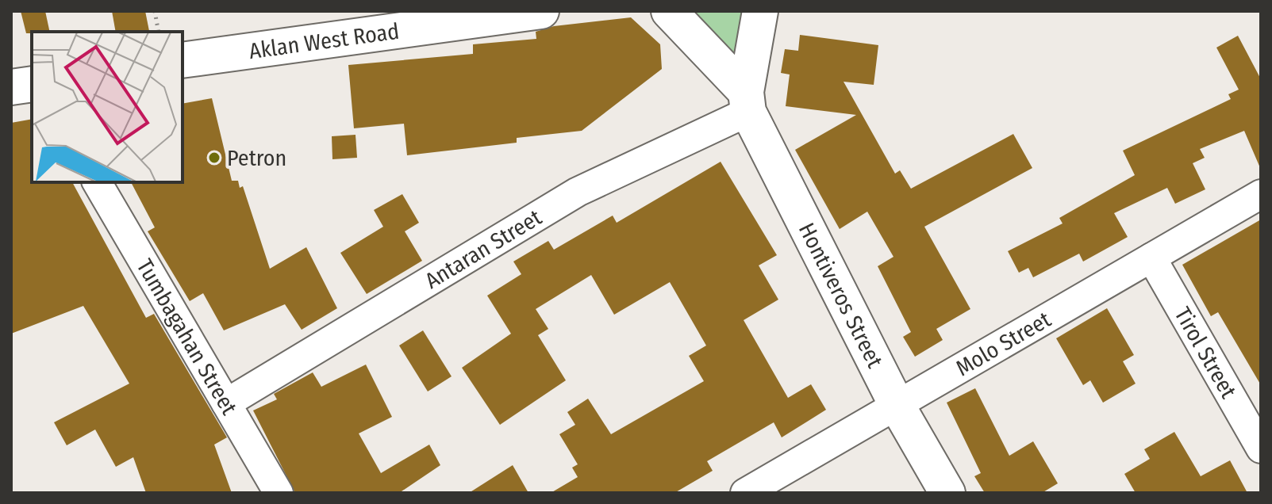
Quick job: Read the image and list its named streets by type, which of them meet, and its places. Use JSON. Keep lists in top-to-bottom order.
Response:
{
  "streets": {
    "street": [
      "Aklan West Road",
      "Antaran Street",
      "Hontiveros Street",
      "Tumbagahan Street",
      "Molo Street",
      "Tirol Street"
    ]
  },
  "crossings": [
    ["Antaran Street", "Hontiveros Street"],
    ["Antaran Street", "Tumbagahan Street"],
    ["Hontiveros Street", "Molo Street"],
    ["Molo Street", "Tirol Street"]
  ],
  "places": ["Petron"]
}
